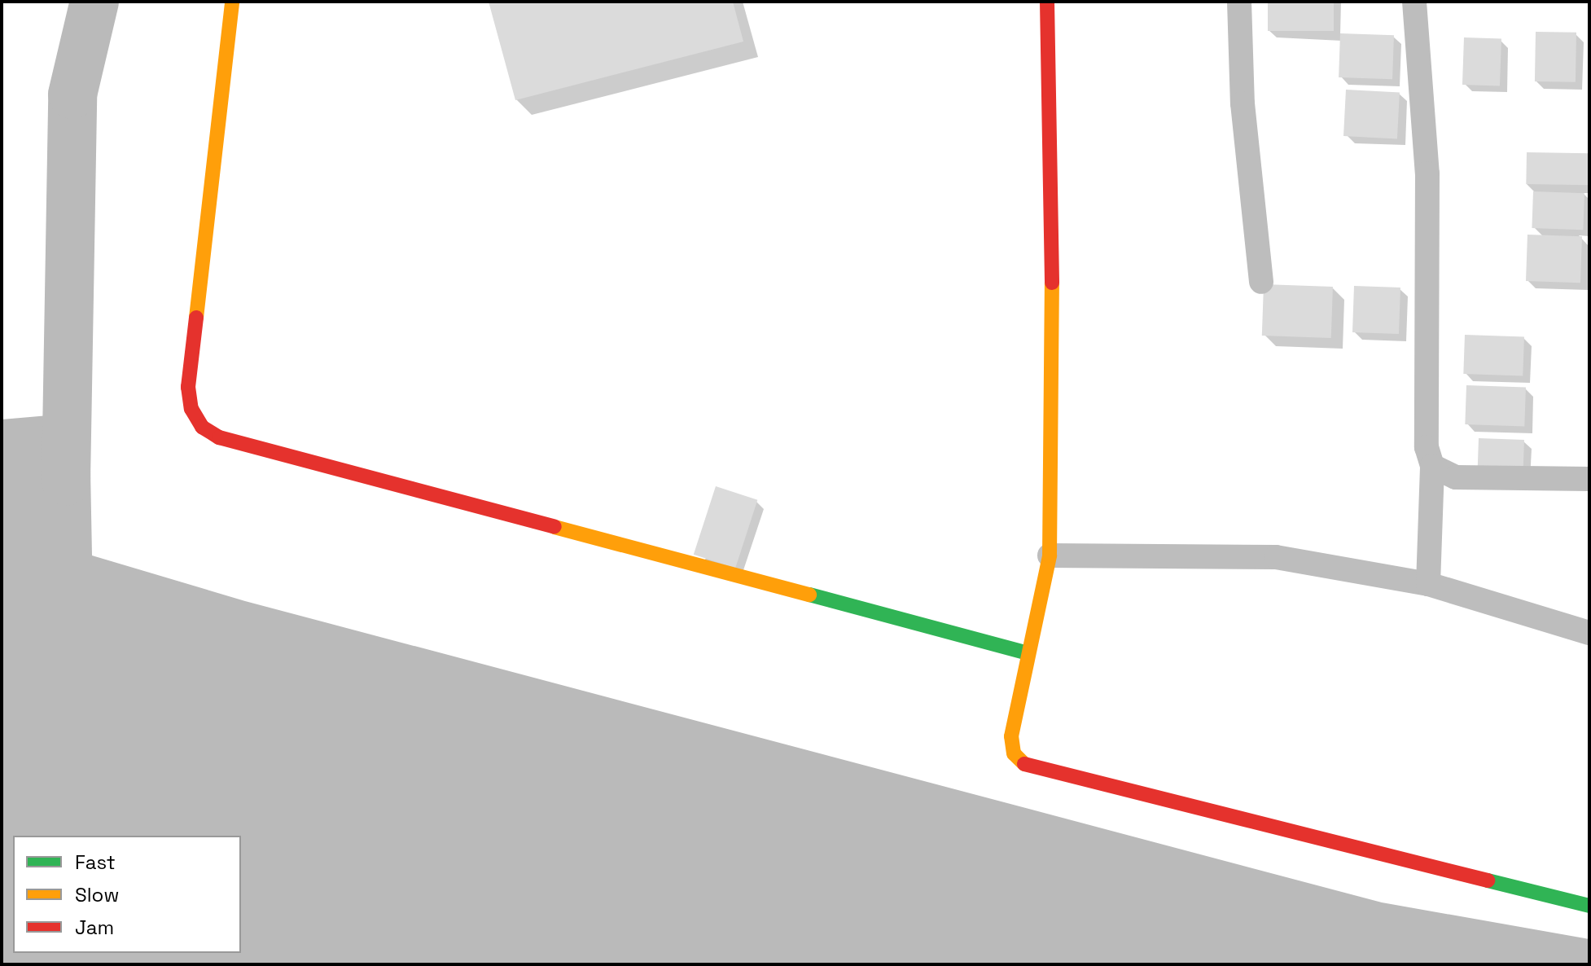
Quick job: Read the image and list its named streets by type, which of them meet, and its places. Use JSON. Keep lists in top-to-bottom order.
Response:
{
  "legend": ["Fast", "Slow", "Jam"]
}
